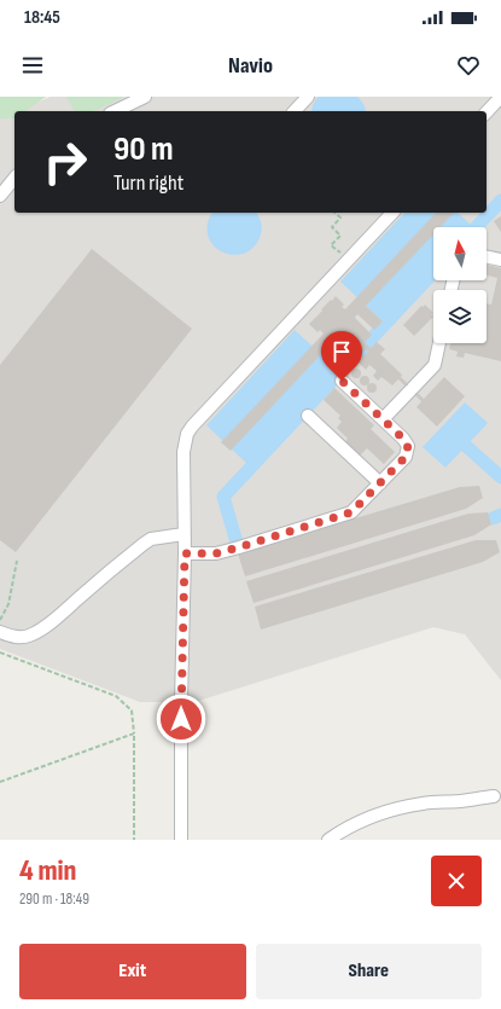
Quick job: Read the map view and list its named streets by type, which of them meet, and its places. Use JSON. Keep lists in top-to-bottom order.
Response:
{
  "north": "top",
  "page": {
    "status": "18:45",
    "header": "Navio",
    "turn": ["90 m", "Turn right"],
    "heading": ["4 min", "290 m · 18:49"],
    "buttons": ["Exit", "Share"]
  }
}
